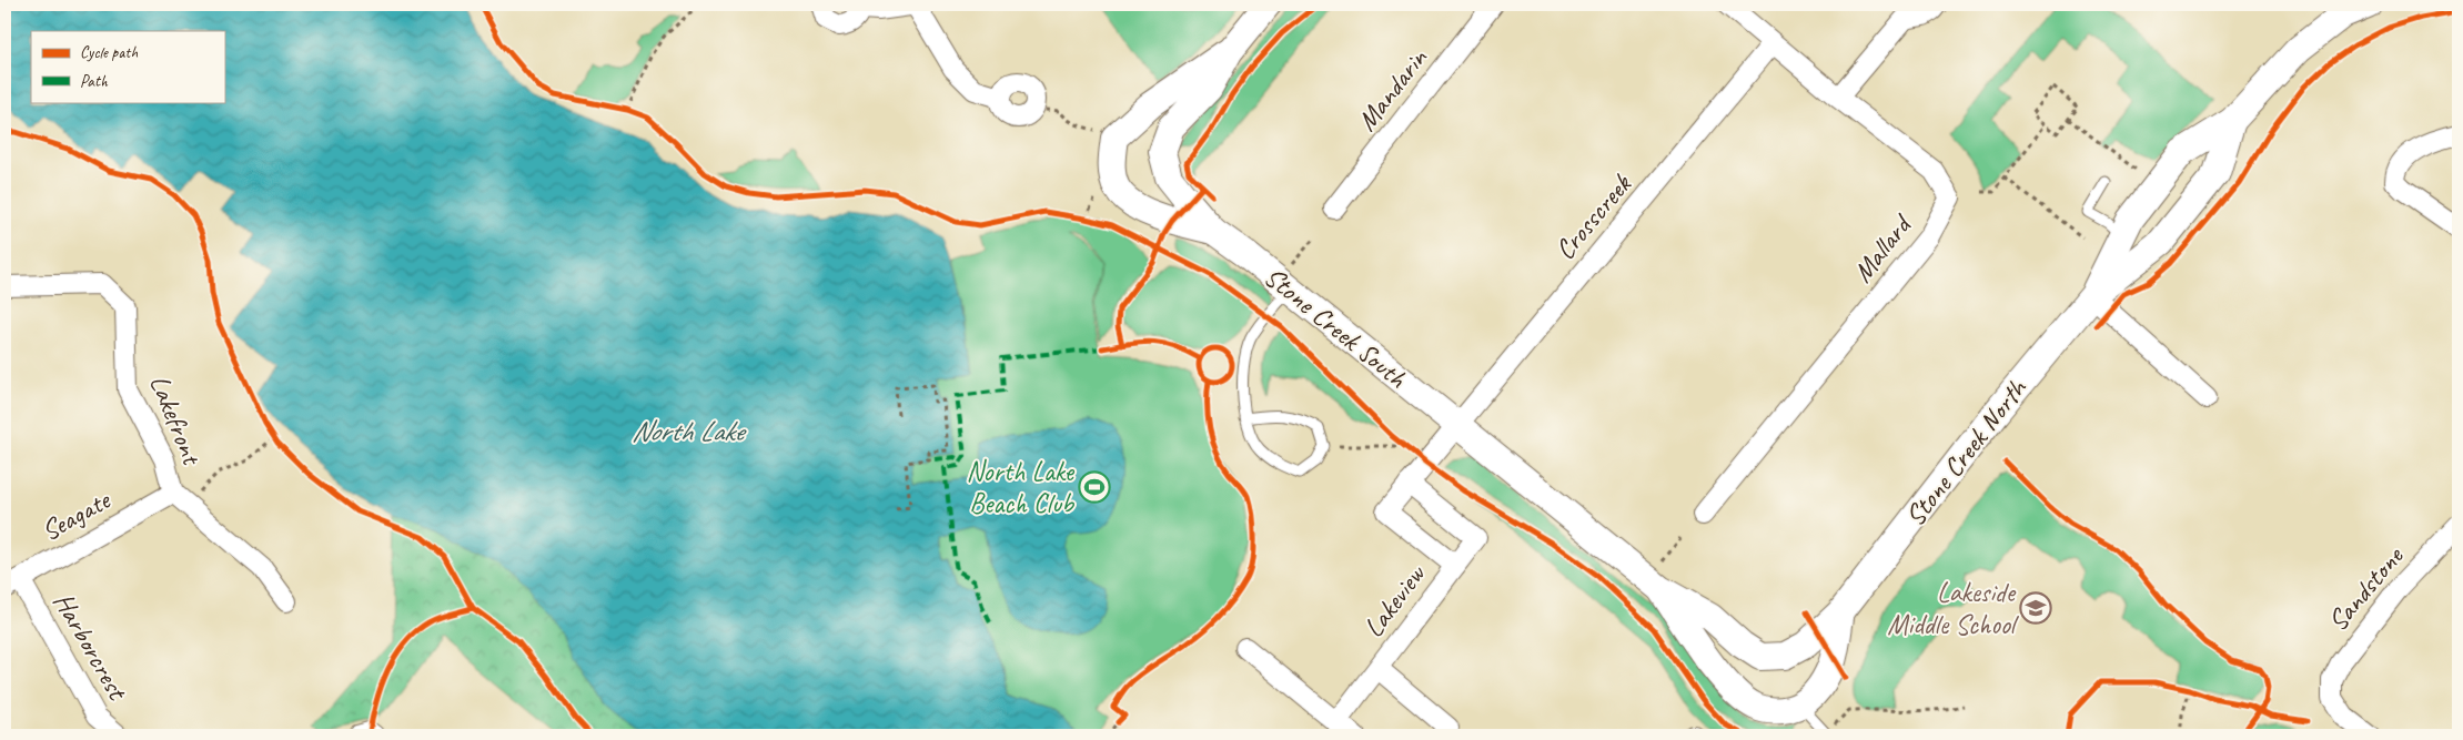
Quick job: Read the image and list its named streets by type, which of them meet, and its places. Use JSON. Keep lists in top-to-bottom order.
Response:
{
  "streets": {
    "street": [
      "Mandarin",
      "Crosscreek",
      "Mallard",
      "Stone Creek South",
      "Lakefront",
      "Stone Creek North",
      "Seagate",
      "Sandstone",
      "Lakeview",
      "Harborcrest"
    ]
  },
  "crossings": [
    ["Crosscreek", "Mallard"],
    ["Crosscreek", "Stone Creek South"],
    ["Crosscreek", "Stone Creek North"],
    ["Crosscreek", "Lakeview"],
    ["Stone Creek South", "Stone Creek North"],
    ["Stone Creek South", "Lakeview"],
    ["Lakefront", "Seagate"],
    ["Stone Creek North", "Lakeview"],
    ["Seagate", "Harborcrest"]
  ],
  "water": ["North Lake"],
  "places": {
    "sports": ["North Lake Beach Club"],
    "school or university": ["Lakeside Middle School"]
  },
  "legend": ["Cycle path", "Path"]
}
